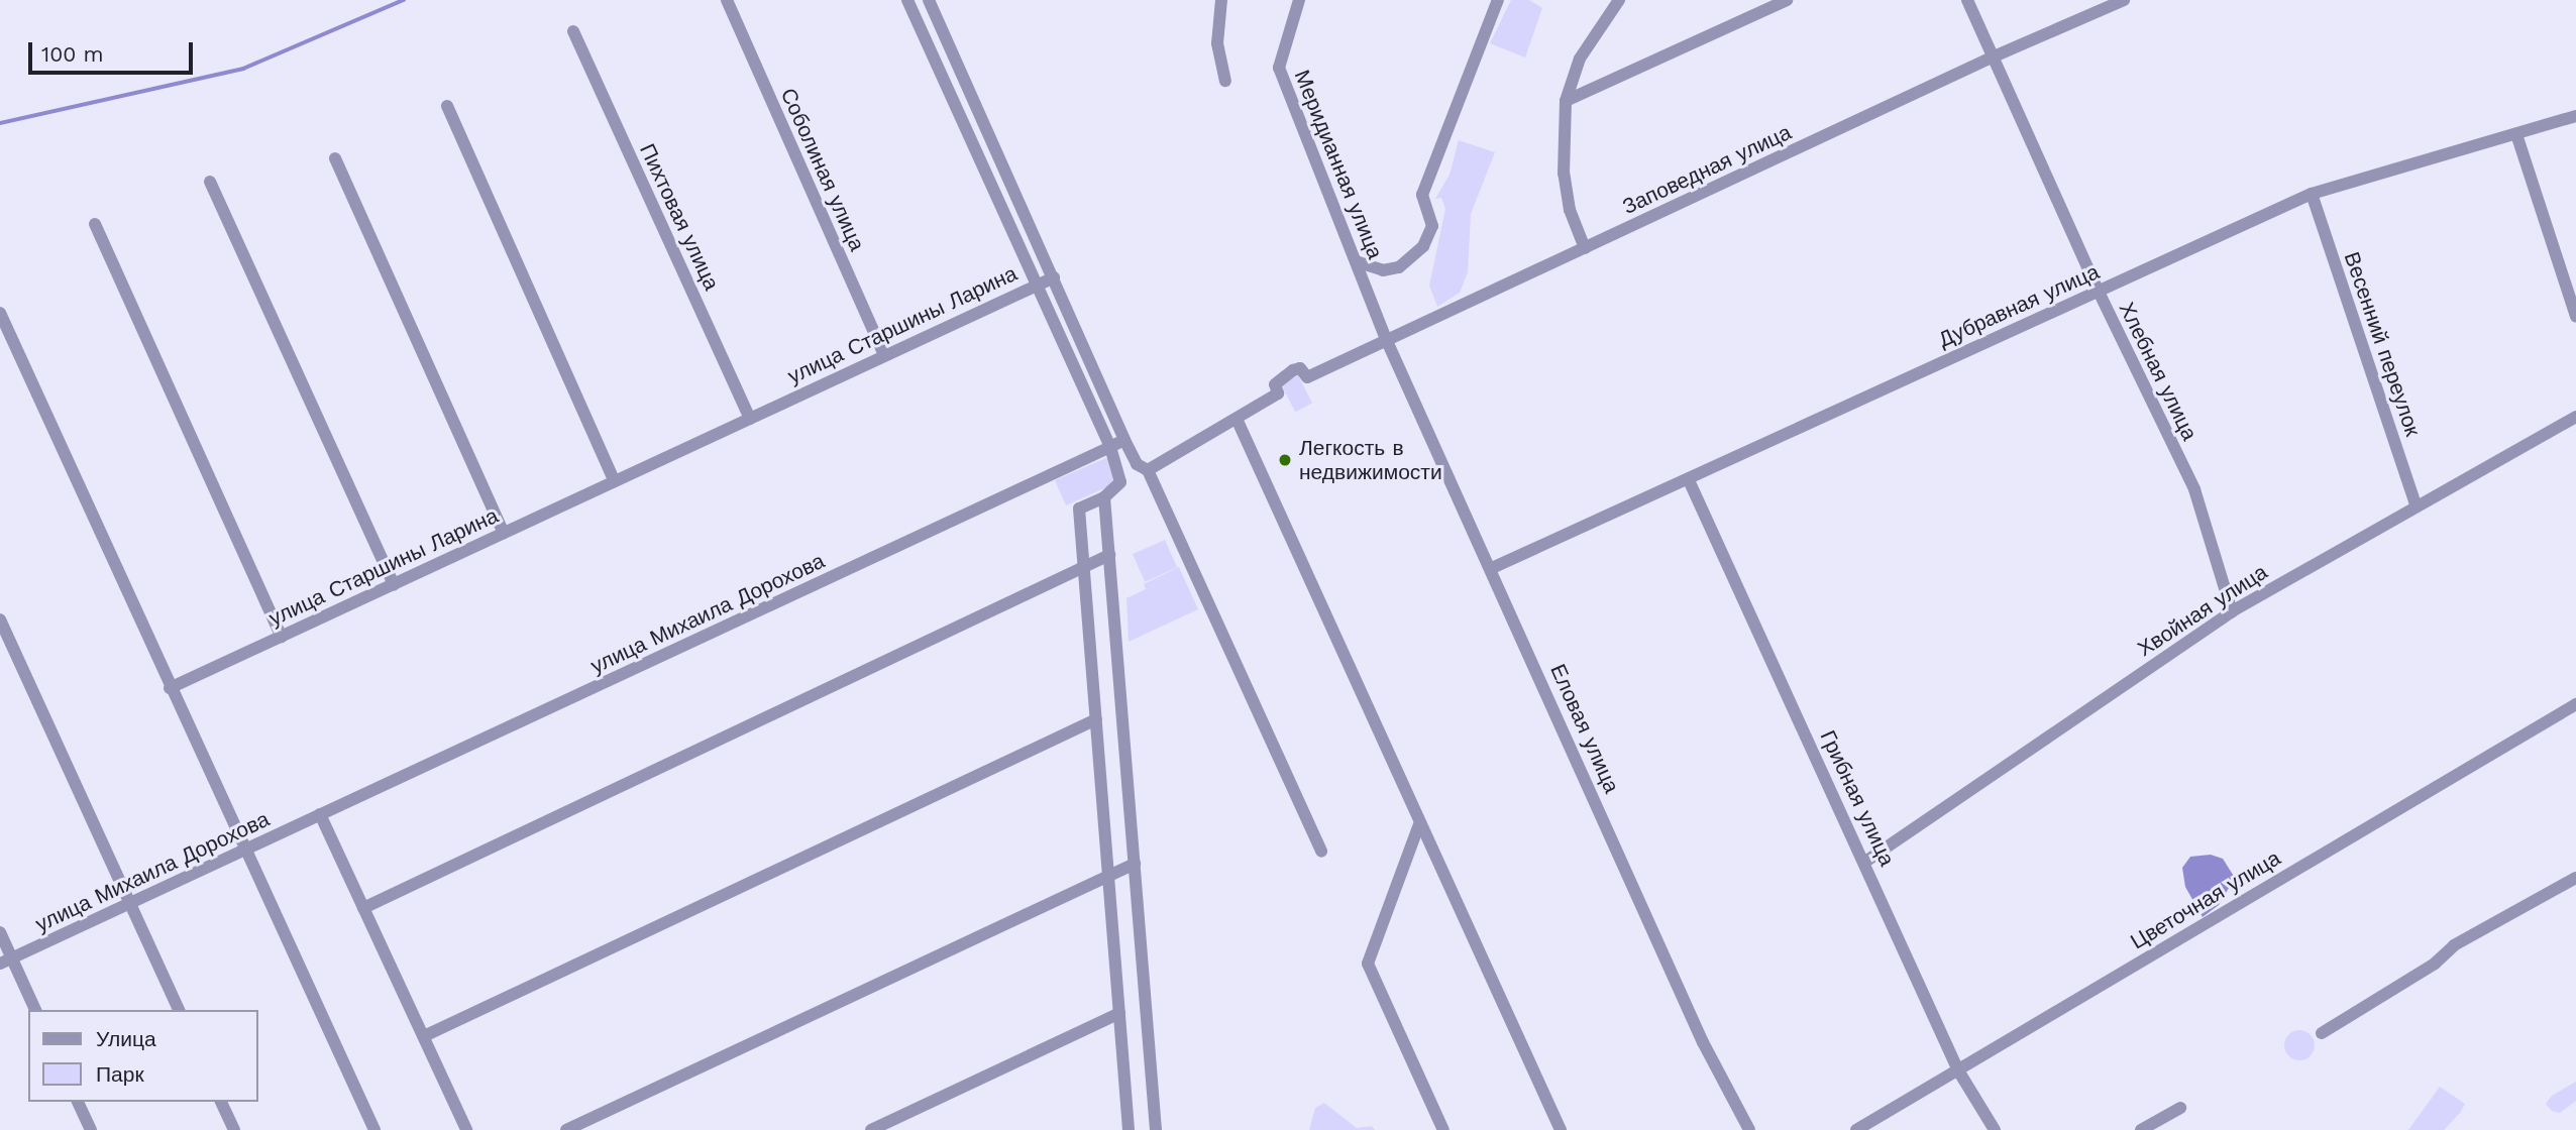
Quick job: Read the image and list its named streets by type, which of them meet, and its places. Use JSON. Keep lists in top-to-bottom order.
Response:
{
  "streets": {
    "street": [
      "Меридианная улица",
      "Соболиная улица",
      "Заповедная улица",
      "Пихтовая улица",
      "Дубравная улица",
      "улица Старшины Ларина",
      "Весенний переулок",
      "Хлебная улица",
      "Хвойная улица",
      "улица Михаила Дорохова",
      "Еловая улица",
      "Грибная улица",
      "Цветочная улица"
    ]
  },
  "crossings": [
    ["Меридианная улица", "Заповедная улица"],
    ["Меридианная улица", "Еловая улица"],
    ["Соболиная улица", "улица Старшины Ларина"],
    ["Заповедная улица", "Хлебная улица"],
    ["Заповедная улица", "Еловая улица"],
    ["Пихтовая улица", "улица Старшины Ларина"],
    ["Дубравная улица", "Весенний переулок"],
    ["Дубравная улица", "Хлебная улица"],
    ["Дубравная улица", "Еловая улица"],
    ["Дубравная улица", "Грибная улица"],
    ["Весенний переулок", "Хвойная улица"],
    ["Хлебная улица", "Хвойная улица"],
    ["Хвойная улица", "Грибная улица"],
    ["Грибная улица", "Цветочная улица"]
  ],
  "places": ["Легкость в недвижимости"],
  "legend": ["Улица", "Парк"],
  "scale_bar": "100 m"
}
